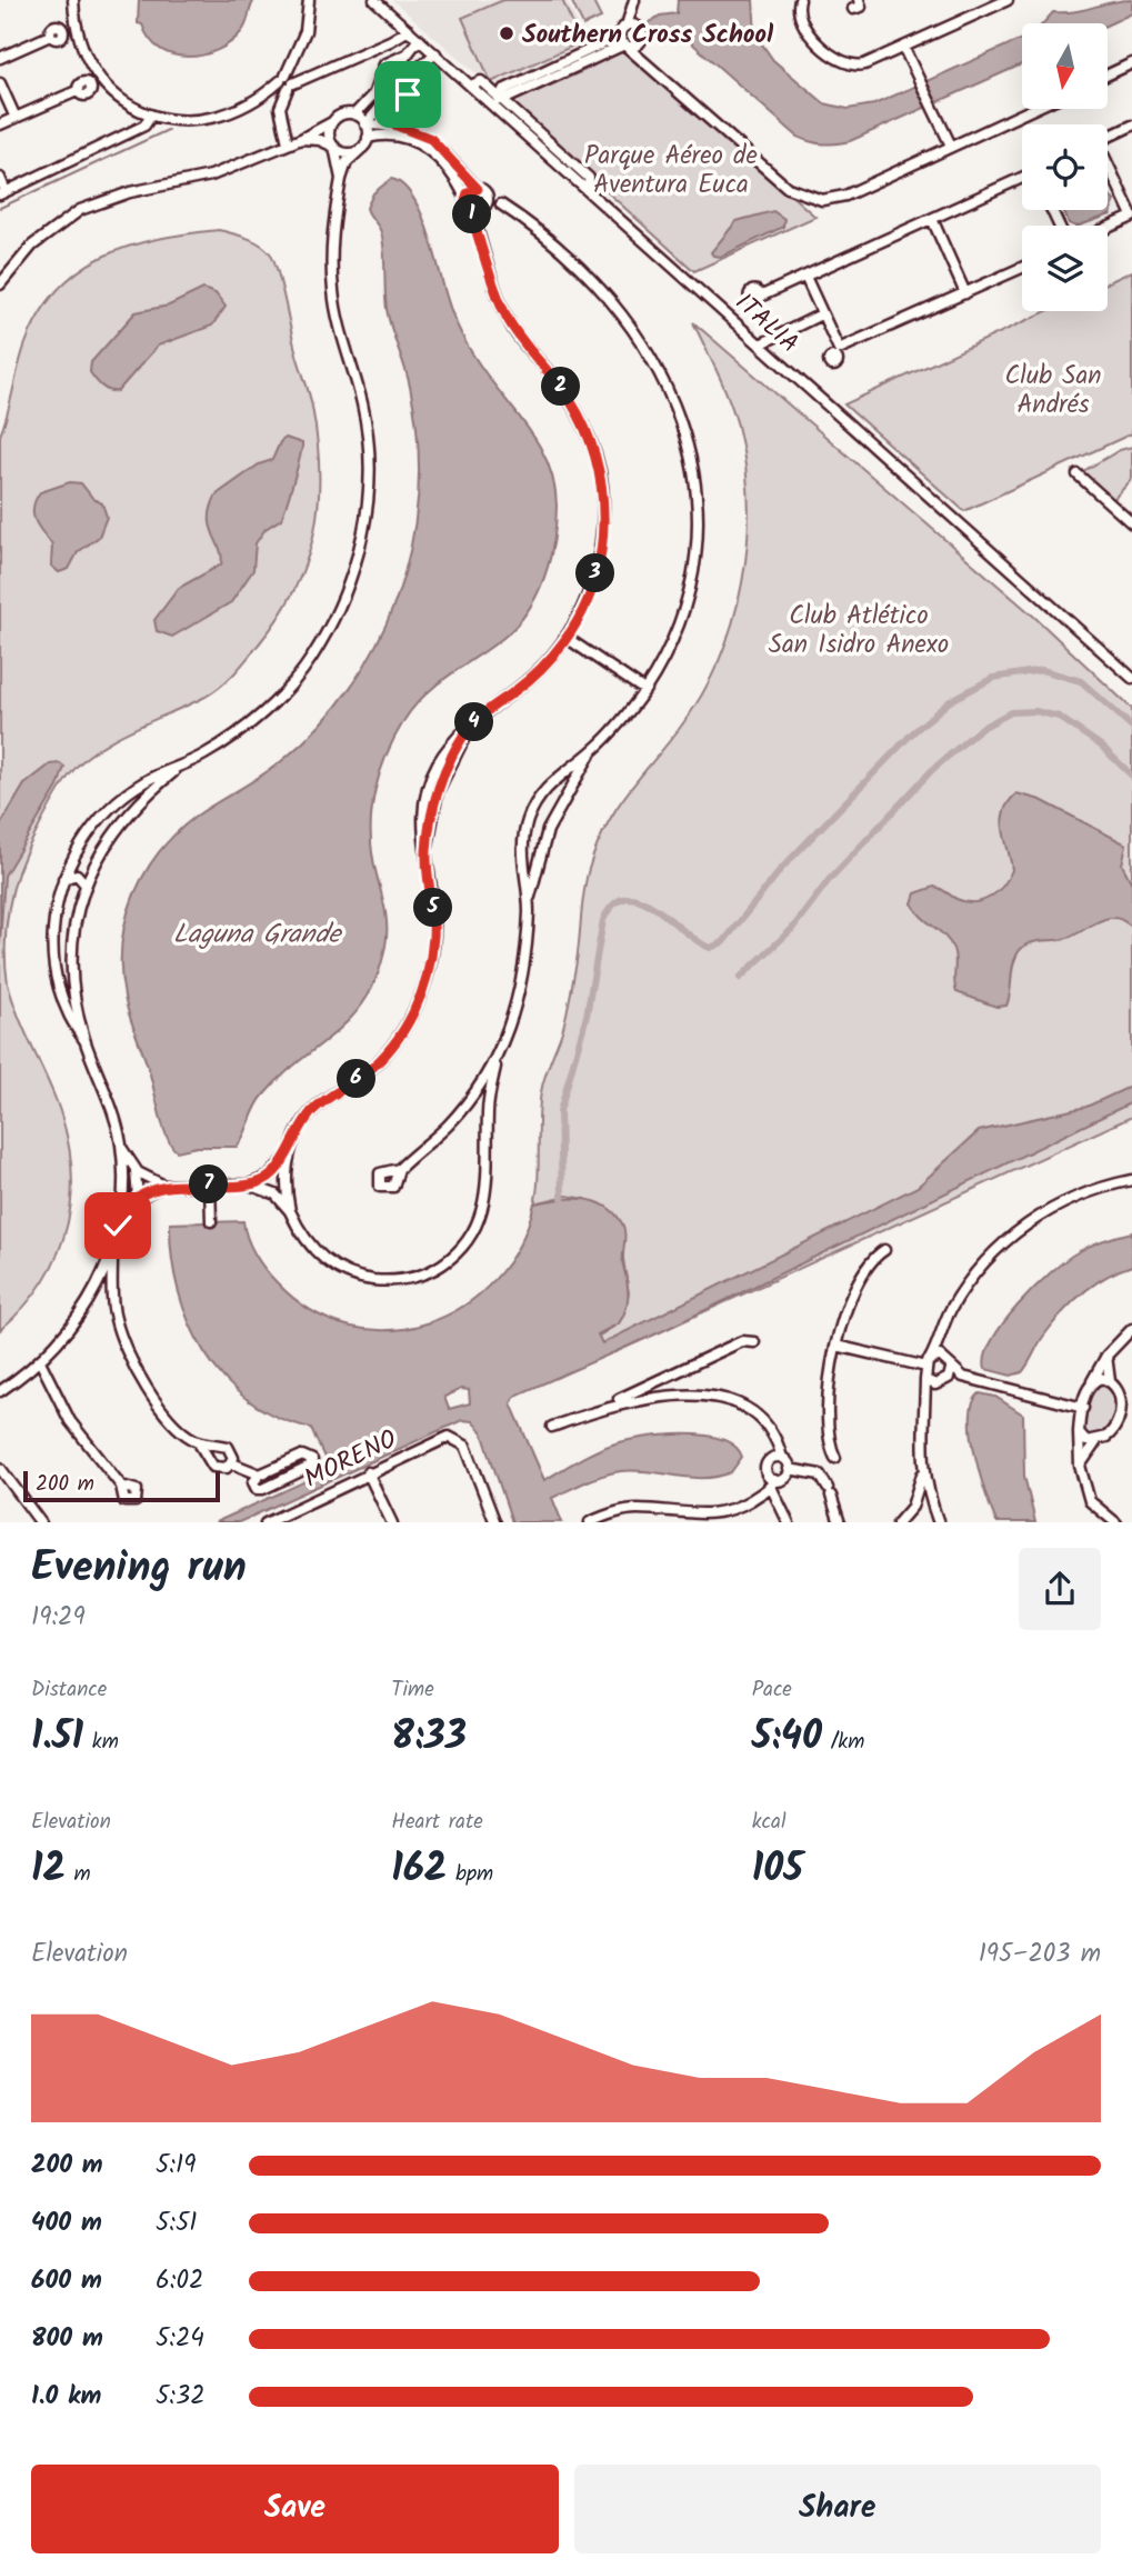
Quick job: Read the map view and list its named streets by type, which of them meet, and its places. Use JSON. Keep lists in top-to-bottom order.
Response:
{
  "streets": {
    "street": ["ITALIA", "MORENO"]
  },
  "water": ["Laguna Grande"],
  "parks": ["Parque Aéreo de Aventura Euca", "Club San Andrés", "Club Atlético San Isidro Anexo"],
  "places": ["Southern Cross School"],
  "scale_bar": "200 m",
  "north": "bottom",
  "page": {
    "pins": [
      "1",
      "2",
      "3",
      "4",
      "5",
      "6",
      "7"
    ],
    "scale": "200 m",
    "heading": ["Evening run", "19:29"],
    "stats": [
      ["Distance", "1.51 km"],
      ["Time", "8:33"],
      ["Pace", "5:40 /km"],
      ["Elevation", "12 m"],
      ["Heart rate", "162 bpm"],
      ["kcal", "105"]
    ],
    "chart": ["Elevation", "195–203 m"],
    "list": [
      {
        "name": "200 m",
        "note": "5:19"
      },
      {
        "name": "400 m",
        "note": "5:51"
      },
      {
        "name": "600 m",
        "note": "6:02"
      },
      {
        "name": "800 m",
        "note": "5:24"
      },
      {
        "name": "1.0 km",
        "note": "5:32"
      }
    ],
    "buttons": ["Save", "Share"]
  }
}
